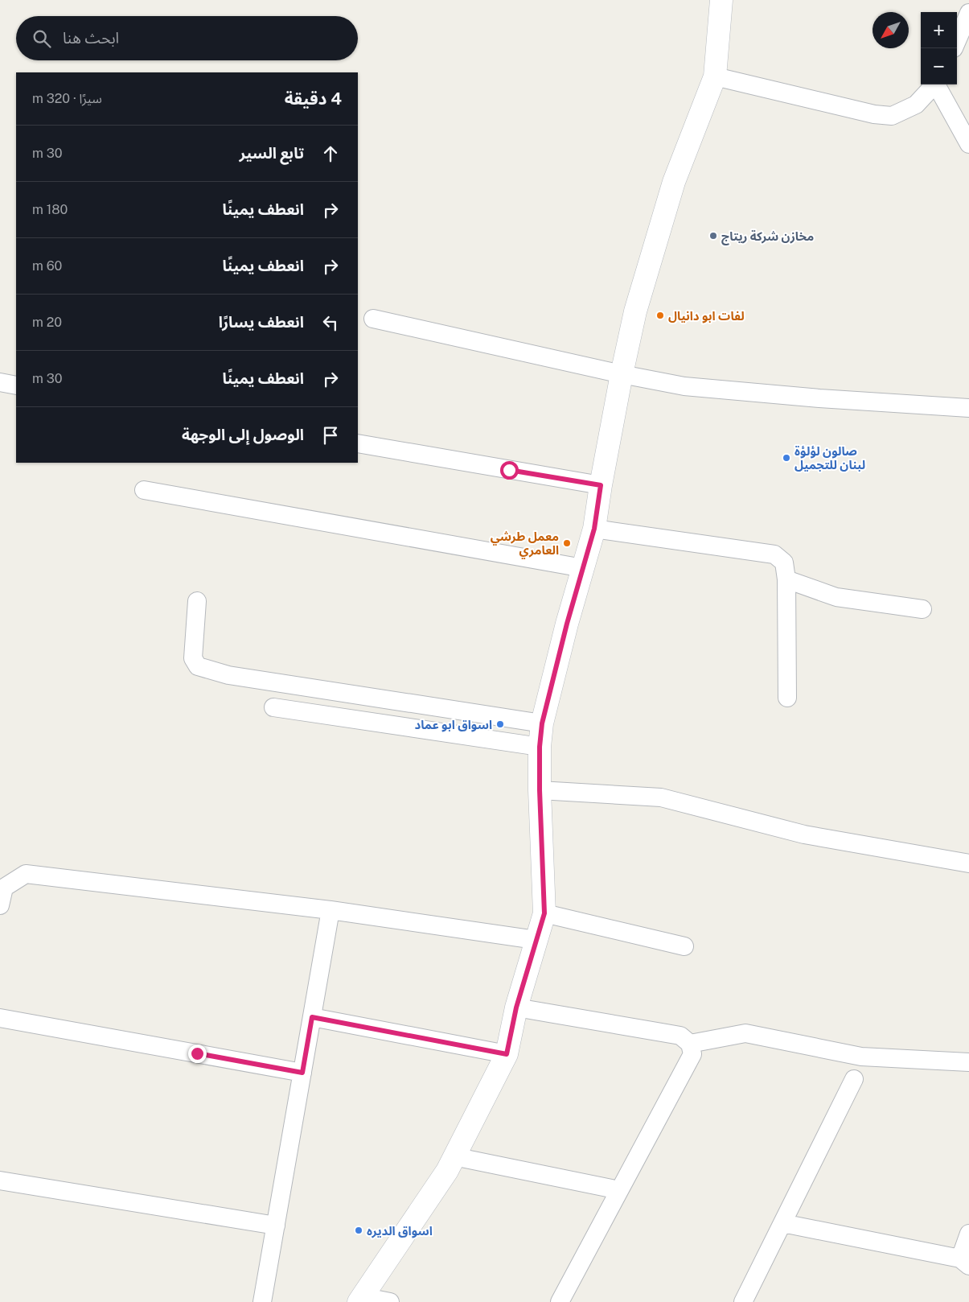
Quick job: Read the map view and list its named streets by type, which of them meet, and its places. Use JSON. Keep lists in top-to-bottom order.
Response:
{
  "places": [
    "مخازن شركة ريتاج",
    "لفات ابو دانيال",
    "صالون لؤلؤة لبنان للتجميل",
    "معمل طرشي العامري",
    "اسواق ابو عماد",
    "اسواق الديره"
  ],
  "north": "bottom left",
  "page": {
    "map_buttons": ["+", "−"],
    "search": "ابحث هنا",
    "heading": ["4 دقيقة", "سيرًا · 320 m"],
    "list": [
      ["تابع السير", "30 m"],
      ["انعطف يمينًا", "180 m"],
      ["انعطف يمينًا", "60 m"],
      ["انعطف يسارًا", "20 m"],
      ["انعطف يمينًا", "30 m"],
      "الوصول إلى الوجهة"
    ]
  }
}
